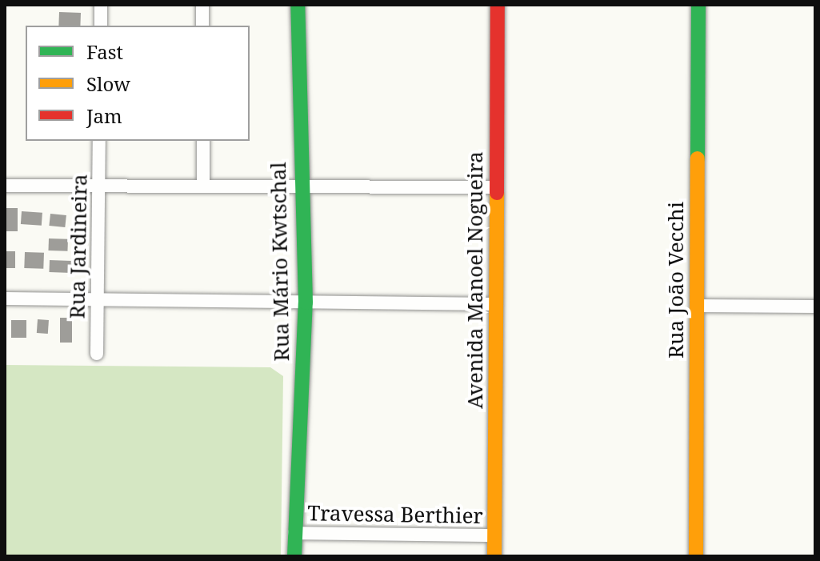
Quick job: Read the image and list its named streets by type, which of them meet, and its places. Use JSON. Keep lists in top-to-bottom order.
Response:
{
  "streets": {
    "street": [
      "Rua Jardineira",
      "Rua Mário Kwtschal",
      "Avenida Manoel Nogueira",
      "Rua João Vecchi",
      "Travessa Berthier"
    ]
  },
  "crossings": [
    ["Rua Mário Kwtschal", "Travessa Berthier"],
    ["Avenida Manoel Nogueira", "Travessa Berthier"]
  ],
  "legend": ["Fast", "Slow", "Jam"]
}
